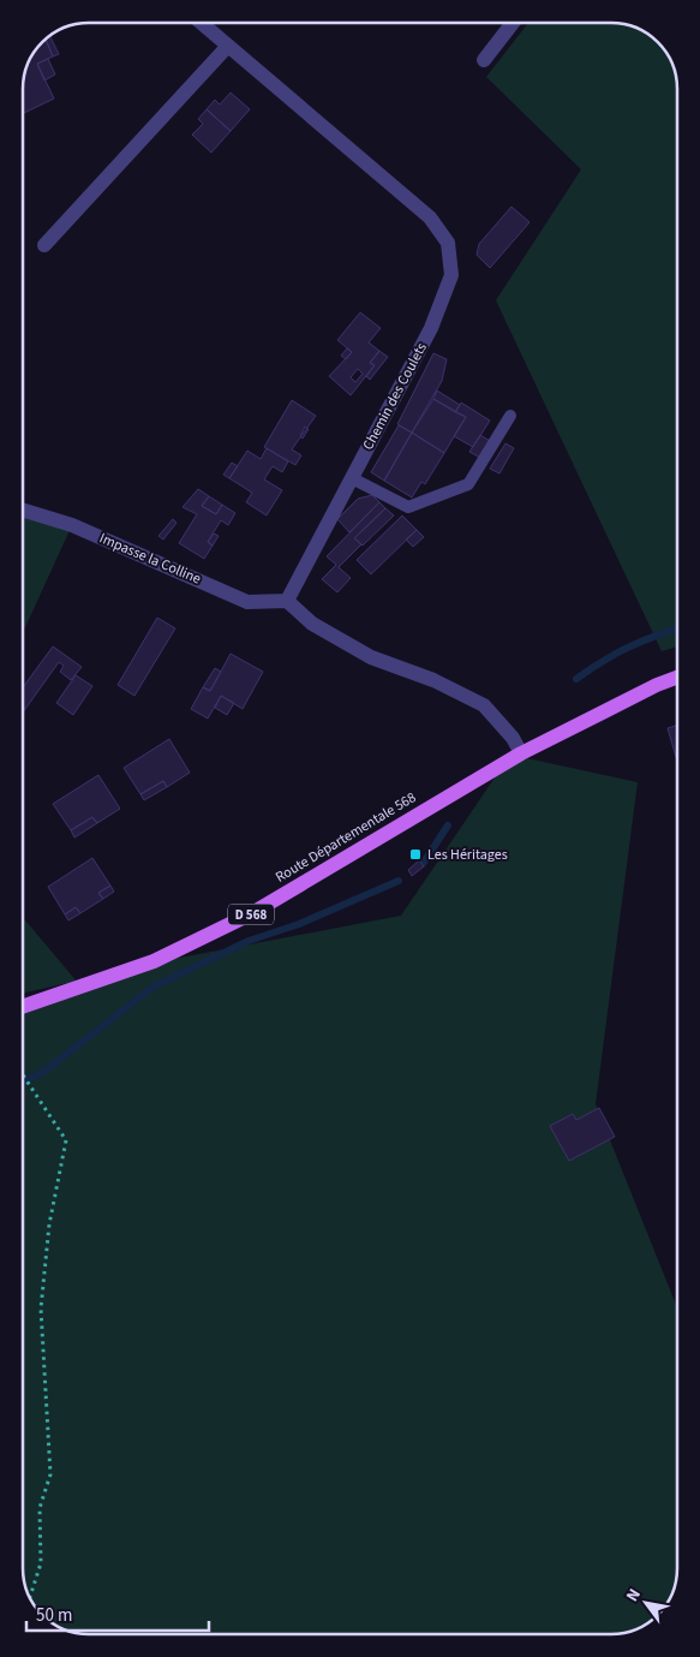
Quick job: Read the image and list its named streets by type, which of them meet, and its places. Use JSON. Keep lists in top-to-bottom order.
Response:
{
  "streets": {
    "main road": ["Route Départementale 568", "D 568"],
    "street": ["Chemin des Coulets", "Impasse la Colline"]
  },
  "crossings": [
    ["Chemin des Coulets", "Impasse la Colline"]
  ],
  "places": {
    "transit": ["Les Héritages"]
  },
  "scale_bar": "50 m",
  "north": "top left"
}
